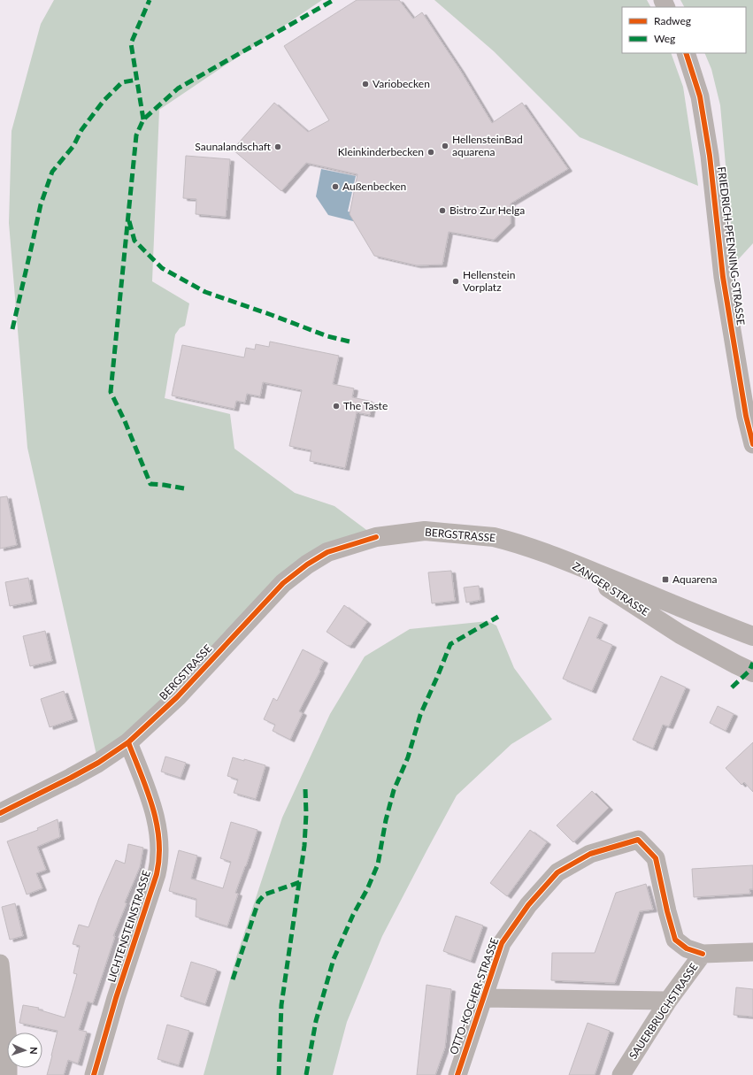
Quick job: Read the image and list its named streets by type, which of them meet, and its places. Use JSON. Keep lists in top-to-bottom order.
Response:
{
  "streets": {
    "street": [
      "FRIEDRICH-PFENNING-STRASSE",
      "BERGSTRASSE",
      "ZANGER STRASSE",
      "LICHTENSTEINSTRASSE",
      "OTTO-KOCHER-STRASSE",
      "SAUERBRUCHSTRASSE"
    ]
  },
  "crossings": [
    ["BERGSTRASSE", "ZANGER STRASSE"],
    ["BERGSTRASSE", "LICHTENSTEINSTRASSE"],
    ["OTTO-KOCHER-STRASSE", "SAUERBRUCHSTRASSE"]
  ],
  "places": {
    "other": [
      "Variobecken",
      "HellensteinBad aquarena",
      "Saunalandschaft",
      "Kleinkinderbecken",
      "Außenbecken",
      "Bistro Zur Helga",
      "Hellenstein Vorplatz",
      "The Taste"
    ],
    "transit": ["Aquarena"]
  },
  "legend": ["Radweg", "Weg"],
  "north": "right"
}
